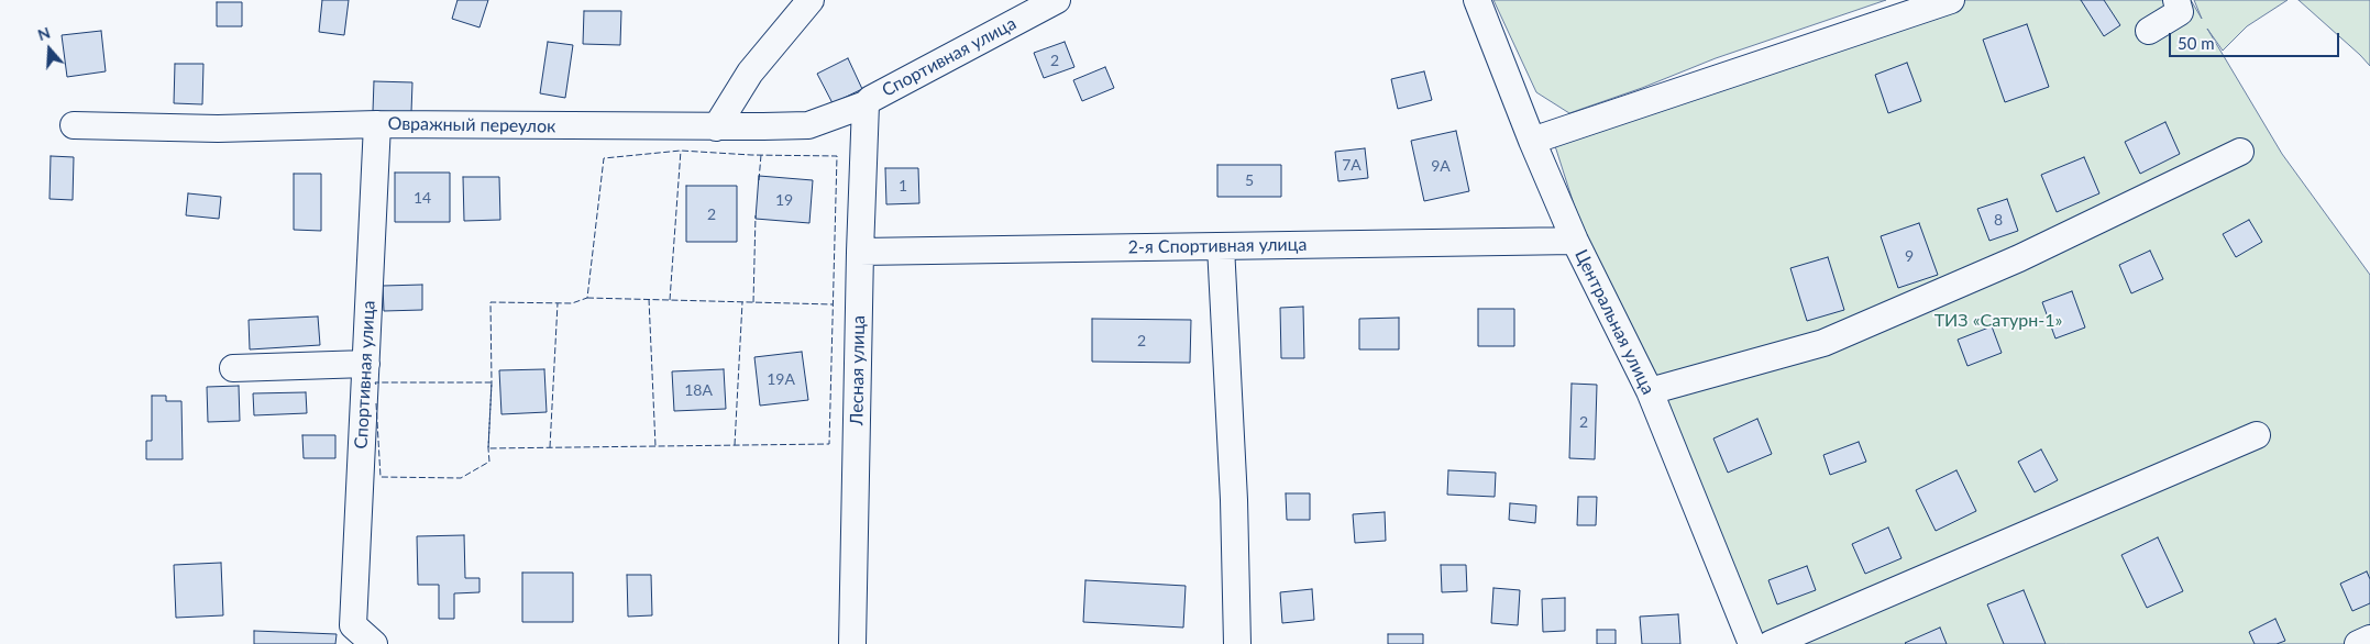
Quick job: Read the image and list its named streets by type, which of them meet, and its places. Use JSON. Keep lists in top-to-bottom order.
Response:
{
  "streets": {
    "street": [
      "Спортивная улица",
      "Овражный переулок",
      "2-я Спортивная улица",
      "Центральная улица",
      "Лесная улица"
    ]
  },
  "crossings": [
    ["Спортивная улица", "Овражный переулок"],
    ["Спортивная улица", "Лесная улица"],
    ["Овражный переулок", "Лесная улица"],
    ["2-я Спортивная улица", "Центральная улица"],
    ["2-я Спортивная улица", "Лесная улица"]
  ],
  "parks": ["ТИЗ «Сатурн-1»"],
  "house_numbers": [
    "2",
    "7А",
    "9А",
    "5",
    "1",
    "14",
    "19",
    "2",
    "8",
    "9",
    "2",
    "19А",
    "18А",
    "2"
  ],
  "scale_bar": "50 m",
  "north": "top"
}
